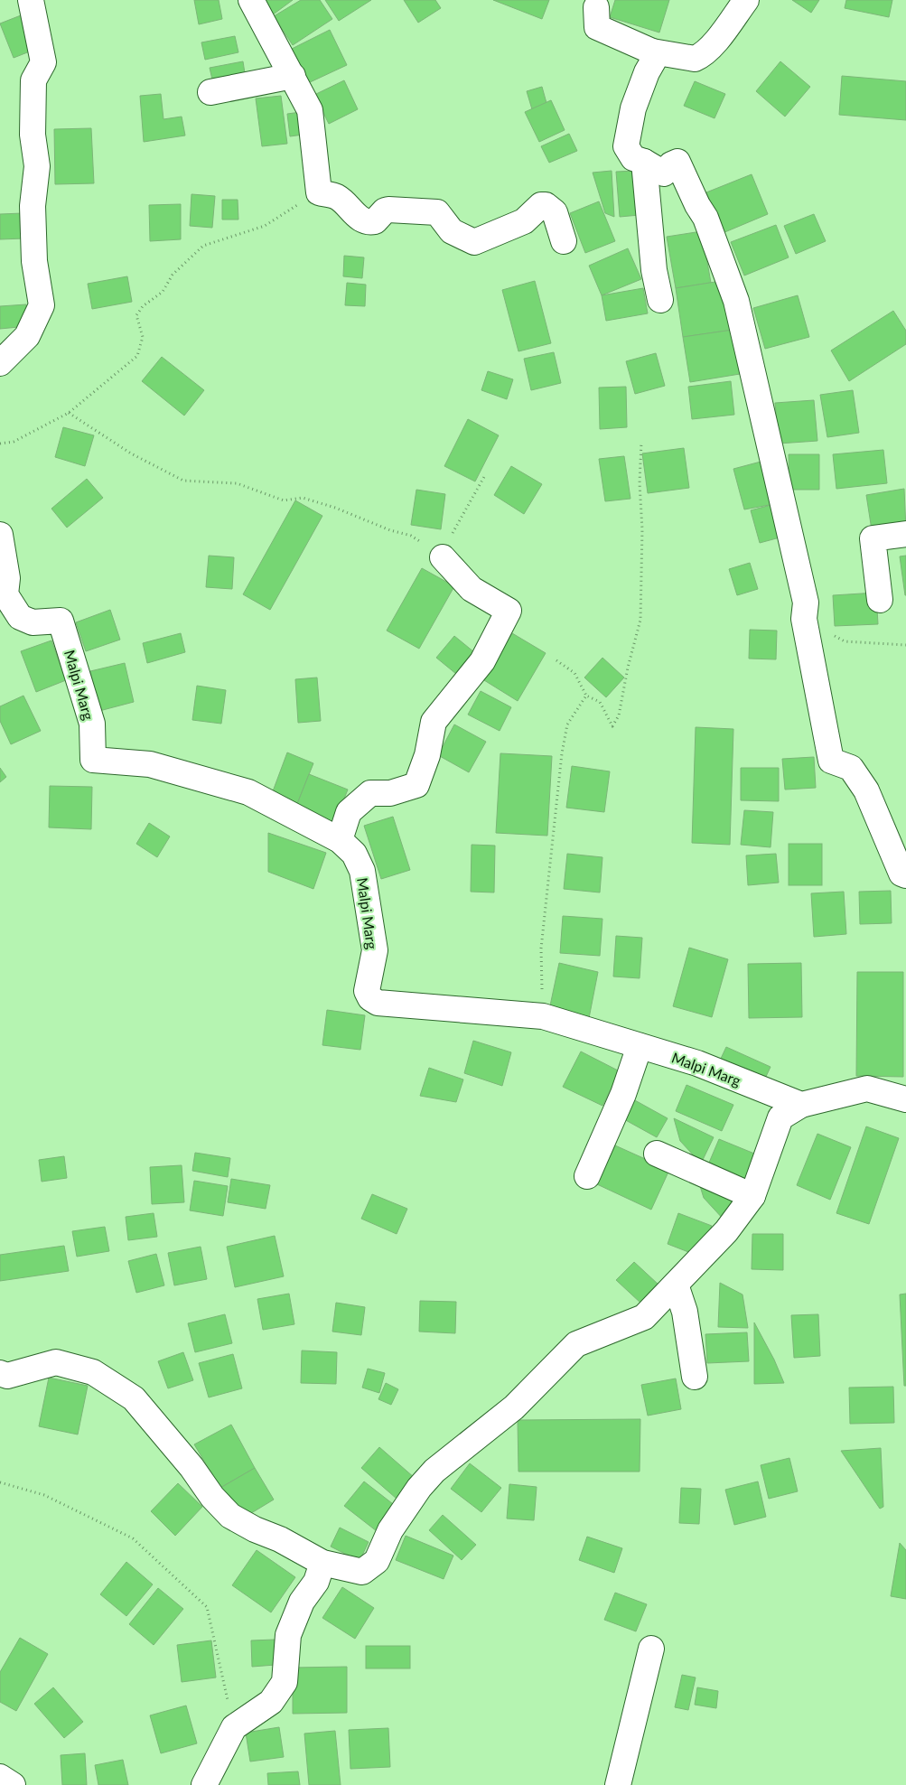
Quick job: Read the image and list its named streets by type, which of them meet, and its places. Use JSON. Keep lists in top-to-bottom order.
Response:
{
  "streets": {
    "street": ["Malpi Marg"]
  }
}
